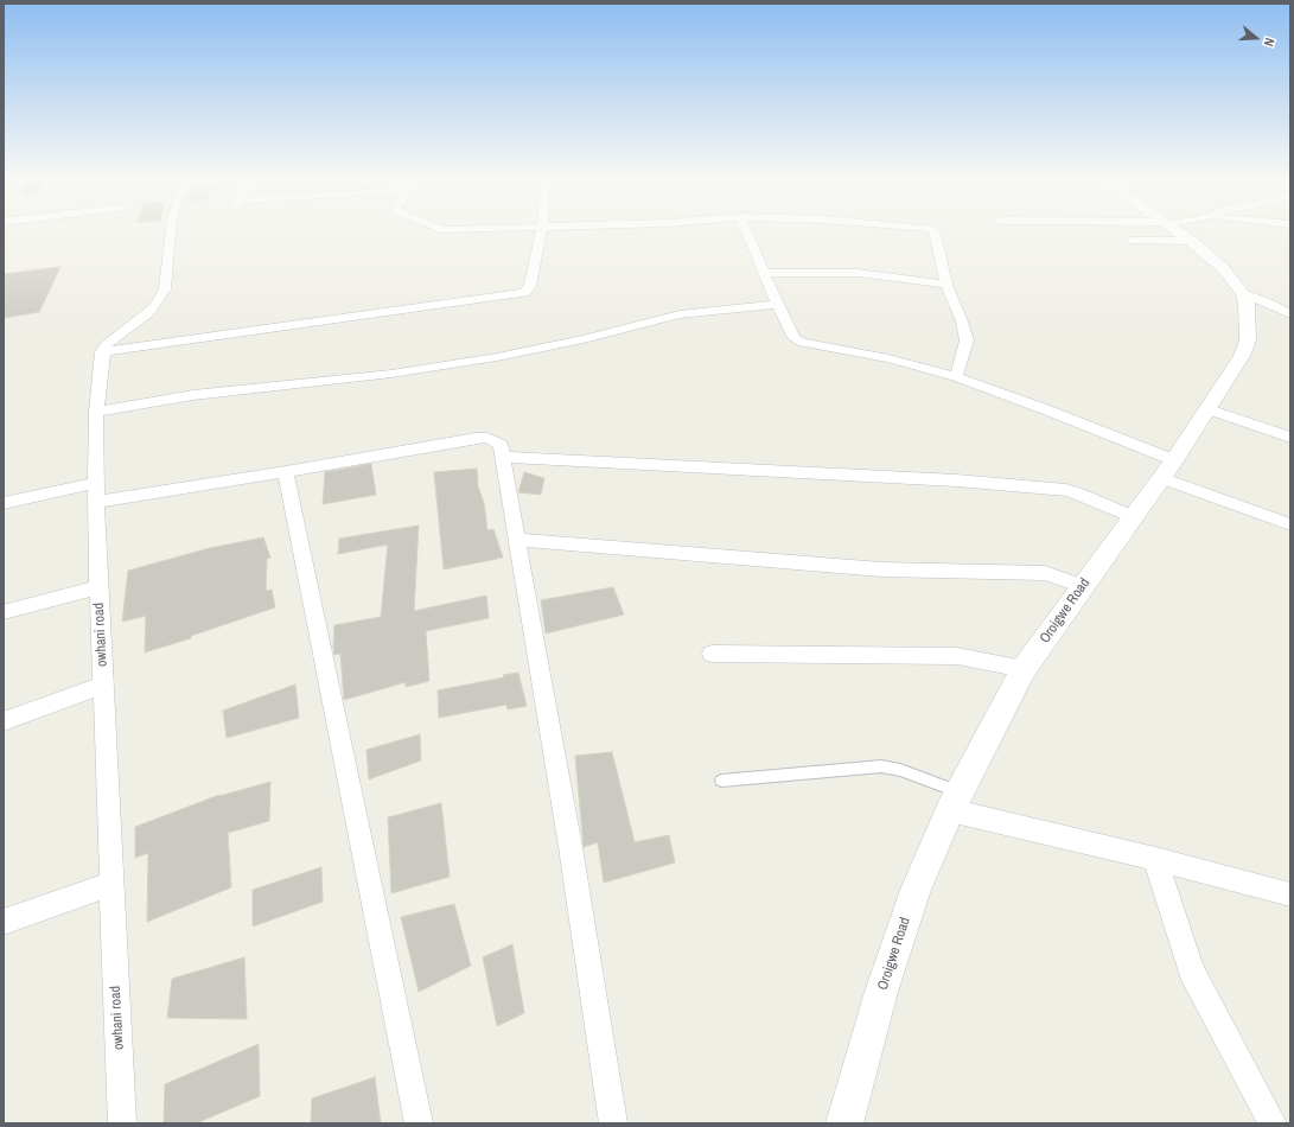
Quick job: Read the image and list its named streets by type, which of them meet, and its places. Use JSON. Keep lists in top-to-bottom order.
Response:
{
  "streets": {
    "street": ["Oroigwe Road", "owhani road"]
  },
  "north": "right"
}
